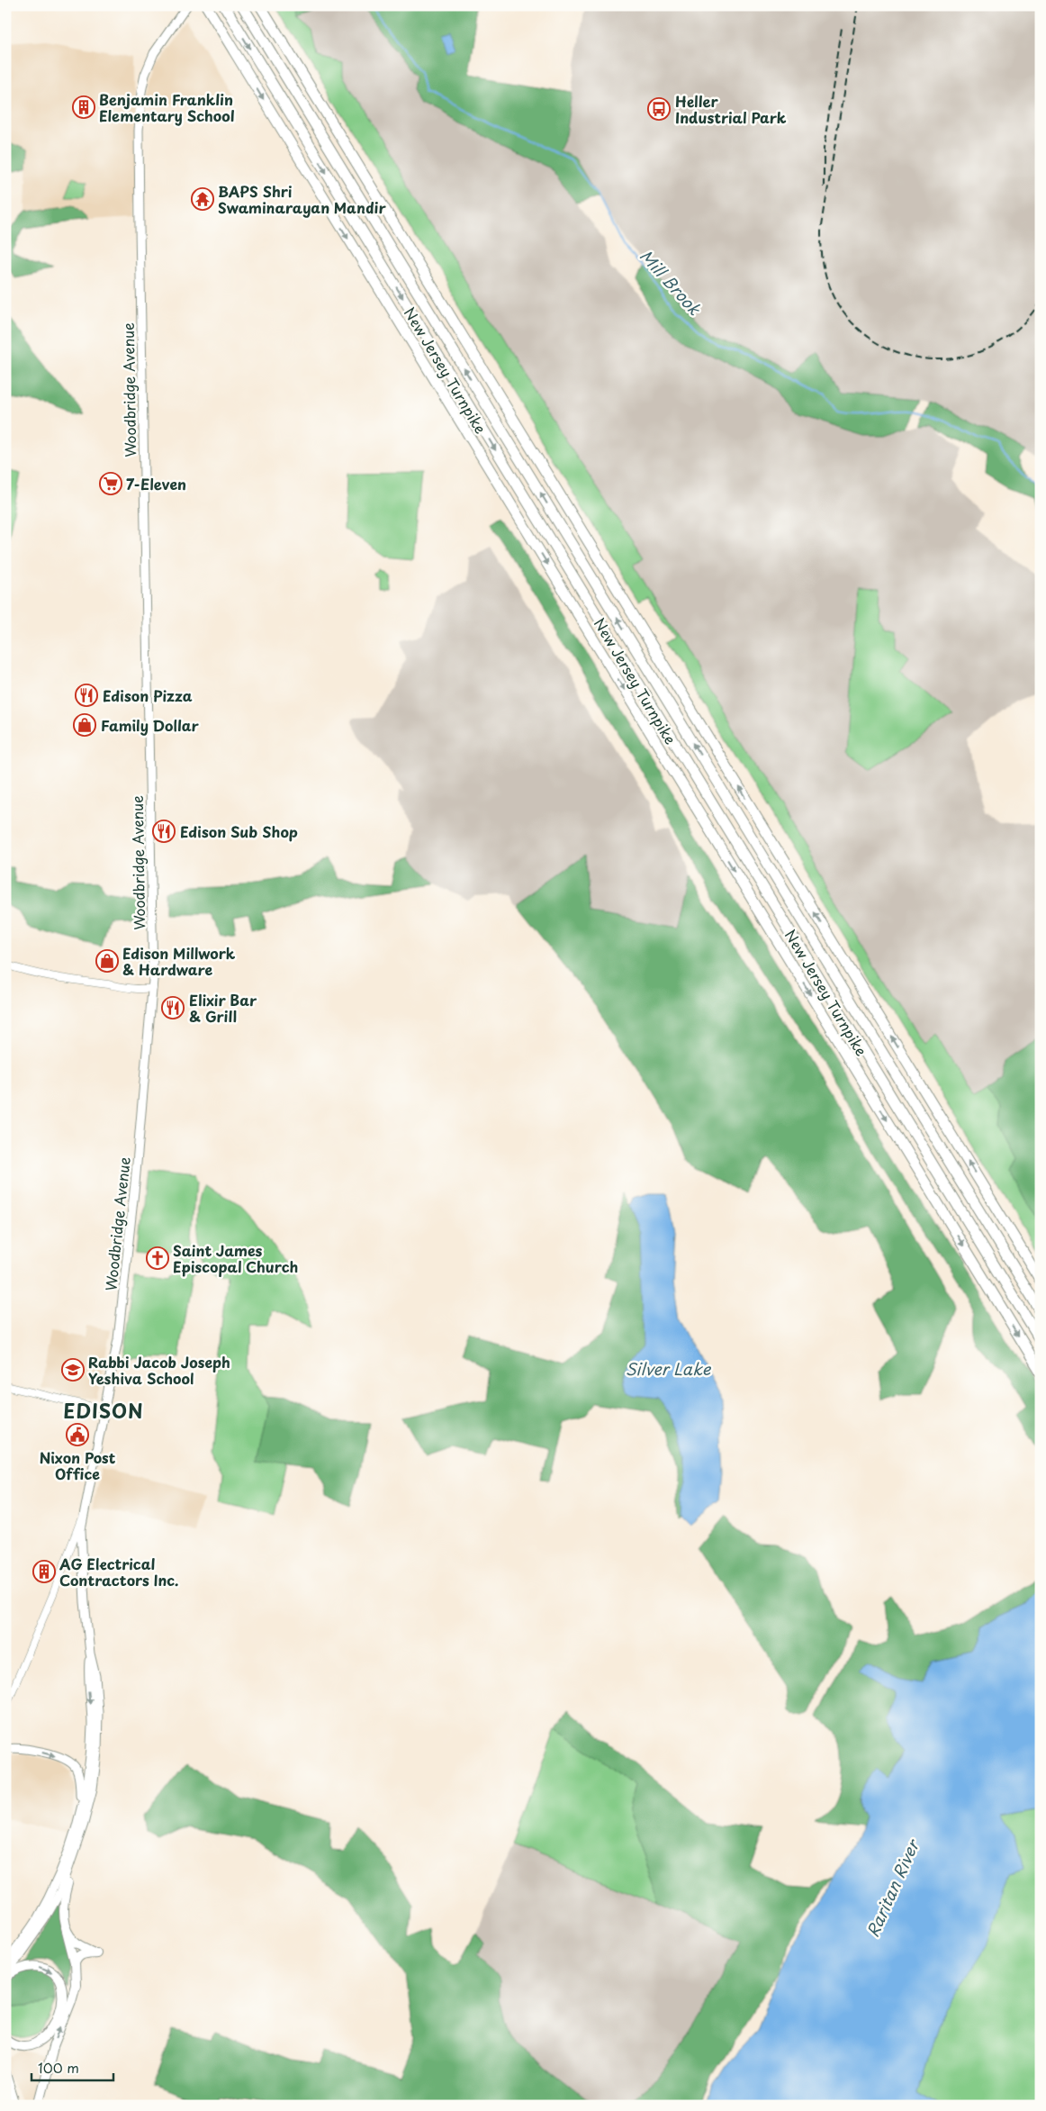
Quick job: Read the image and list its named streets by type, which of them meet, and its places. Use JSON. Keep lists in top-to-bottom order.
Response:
{
  "streets": {
    "highway": ["New Jersey Turnpike"],
    "main road": ["Woodbridge Avenue"]
  },
  "districts": ["EDISON"],
  "water": ["Mill Brook", "Silver Lake", "Raritan River"],
  "places": {
    "building": ["Benjamin Franklin Elementary School", "AG Electrical Contractors Inc."],
    "bus stop": ["Heller Industrial Park"],
    "temple": ["BAPS Shri Swaminarayan Mandir"],
    "supermarket": ["7-Eleven"],
    "restaurant": ["Edison Pizza", "Edison Sub Shop", "Elixir Bar & Grill"],
    "shop": ["Family Dollar", "Edison Millwork & Hardware"],
    "church": ["Saint James Episcopal Church"],
    "school or university": ["Rabbi Jacob Joseph Yeshiva School"],
    "public building": ["Nixon Post Office"]
  },
  "scale_bar": "100 m"
}
